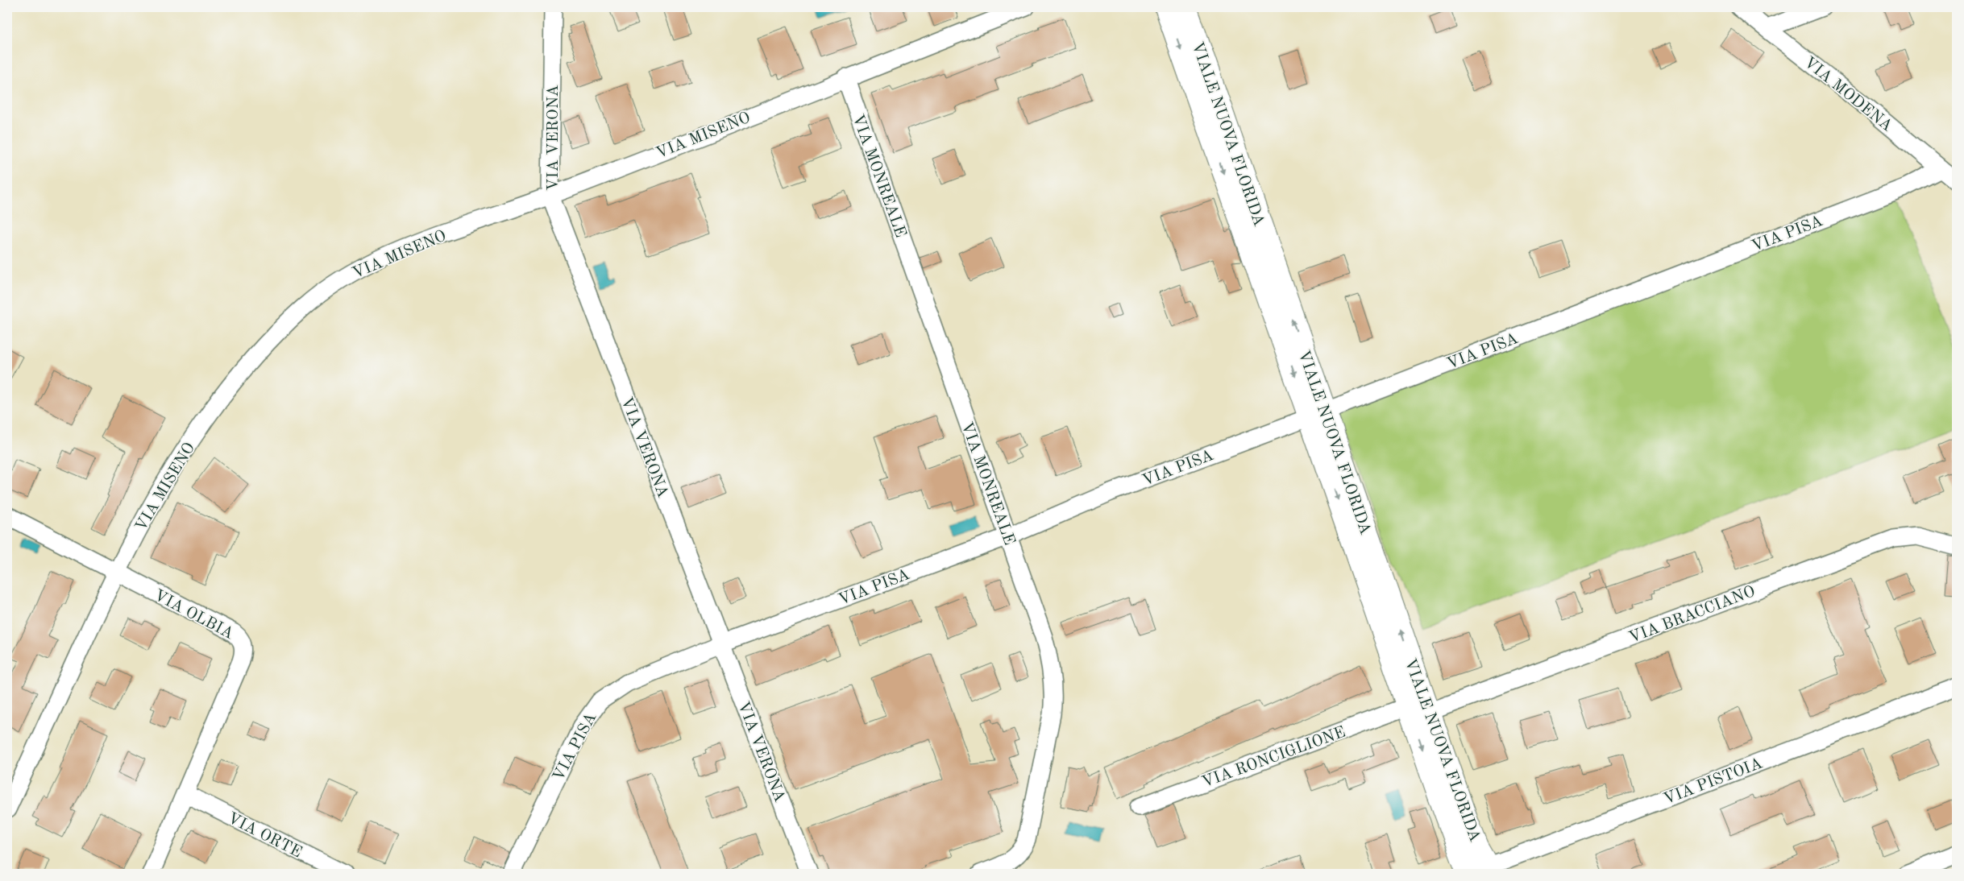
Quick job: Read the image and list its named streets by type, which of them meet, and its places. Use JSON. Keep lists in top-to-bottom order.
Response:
{
  "streets": {
    "street": [
      "VIA MODENA",
      "VIALE NUOVA FLORIDA",
      "VIA MISENO",
      "VIA VERONA",
      "VIA MONREALE",
      "VIA PISA",
      "VIA OLBIA",
      "VIA BRACCIANO",
      "VIA RONCIGLIONE",
      "VIA PISTOIA",
      "VIA ORTE"
    ]
  },
  "crossings": [
    ["VIA MODENA", "VIA PISA"],
    ["VIALE NUOVA FLORIDA", "VIA PISA"],
    ["VIALE NUOVA FLORIDA", "VIA BRACCIANO"],
    ["VIALE NUOVA FLORIDA", "VIA RONCIGLIONE"],
    ["VIALE NUOVA FLORIDA", "VIA PISTOIA"],
    ["VIA MISENO", "VIA VERONA"],
    ["VIA MISENO", "VIA MONREALE"],
    ["VIA MISENO", "VIA OLBIA"],
    ["VIA VERONA", "VIA PISA"],
    ["VIA MONREALE", "VIA PISA"],
    ["VIA OLBIA", "VIA ORTE"]
  ]
}
